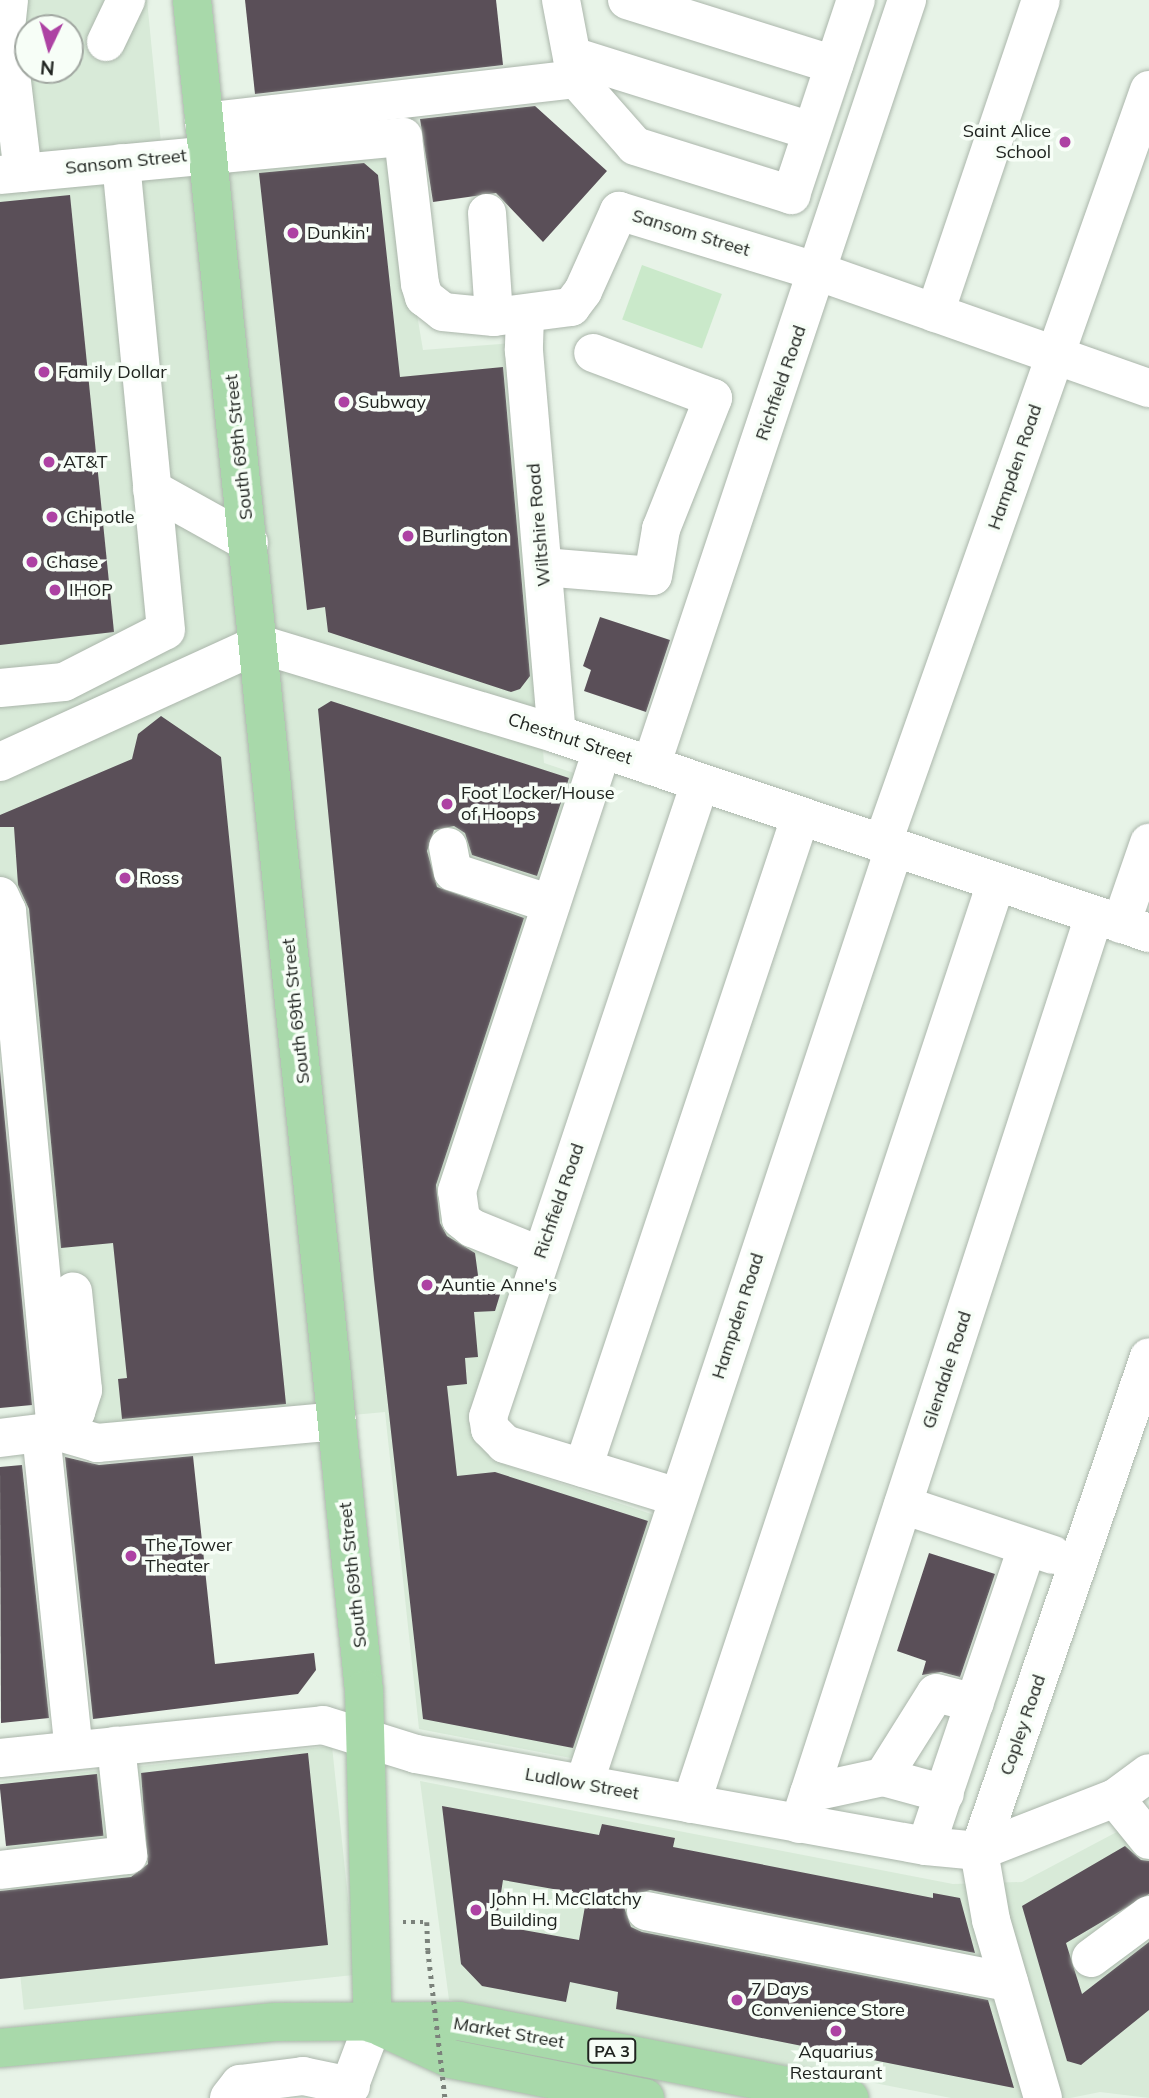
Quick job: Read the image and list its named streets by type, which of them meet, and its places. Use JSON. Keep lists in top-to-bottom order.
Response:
{
  "streets": {
    "main road": ["South 69th Street", "Market Street", "PA 3"],
    "street": [
      "Sansom Street",
      "Richfield Road",
      "Hampden Road",
      "Wiltshire Road",
      "Chestnut Street",
      "Glendale Road",
      "Copley Road",
      "Ludlow Street"
    ]
  },
  "crossings": [
    ["Sansom Street", "Richfield Road"],
    ["Sansom Street", "South 69th Street"],
    ["Sansom Street", "Hampden Road"],
    ["Sansom Street", "Wiltshire Road"],
    ["Richfield Road", "Hampden Road"],
    ["Richfield Road", "Chestnut Street"],
    ["South 69th Street", "Chestnut Street"],
    ["South 69th Street", "Ludlow Street"],
    ["South 69th Street", "Market Street"],
    ["Hampden Road", "Chestnut Street"],
    ["Hampden Road", "Ludlow Street"],
    ["Wiltshire Road", "Chestnut Street"],
    ["Chestnut Street", "Glendale Road"],
    ["Glendale Road", "Ludlow Street"],
    ["Copley Road", "Ludlow Street"]
  ],
  "places": [
    "Saint Alice School",
    "Dunkin'",
    "Family Dollar",
    "Subway",
    "AT&T",
    "Chipotle",
    "Burlington",
    "Chase",
    "IHOP",
    "Foot Locker/House of Hoops",
    "Ross",
    "Auntie Anne's",
    "The Tower Theater",
    "John H. McClatchy Building",
    "7 Days Convenience Store",
    "Aquarius Restaurant"
  ],
  "north": "bottom"
}
